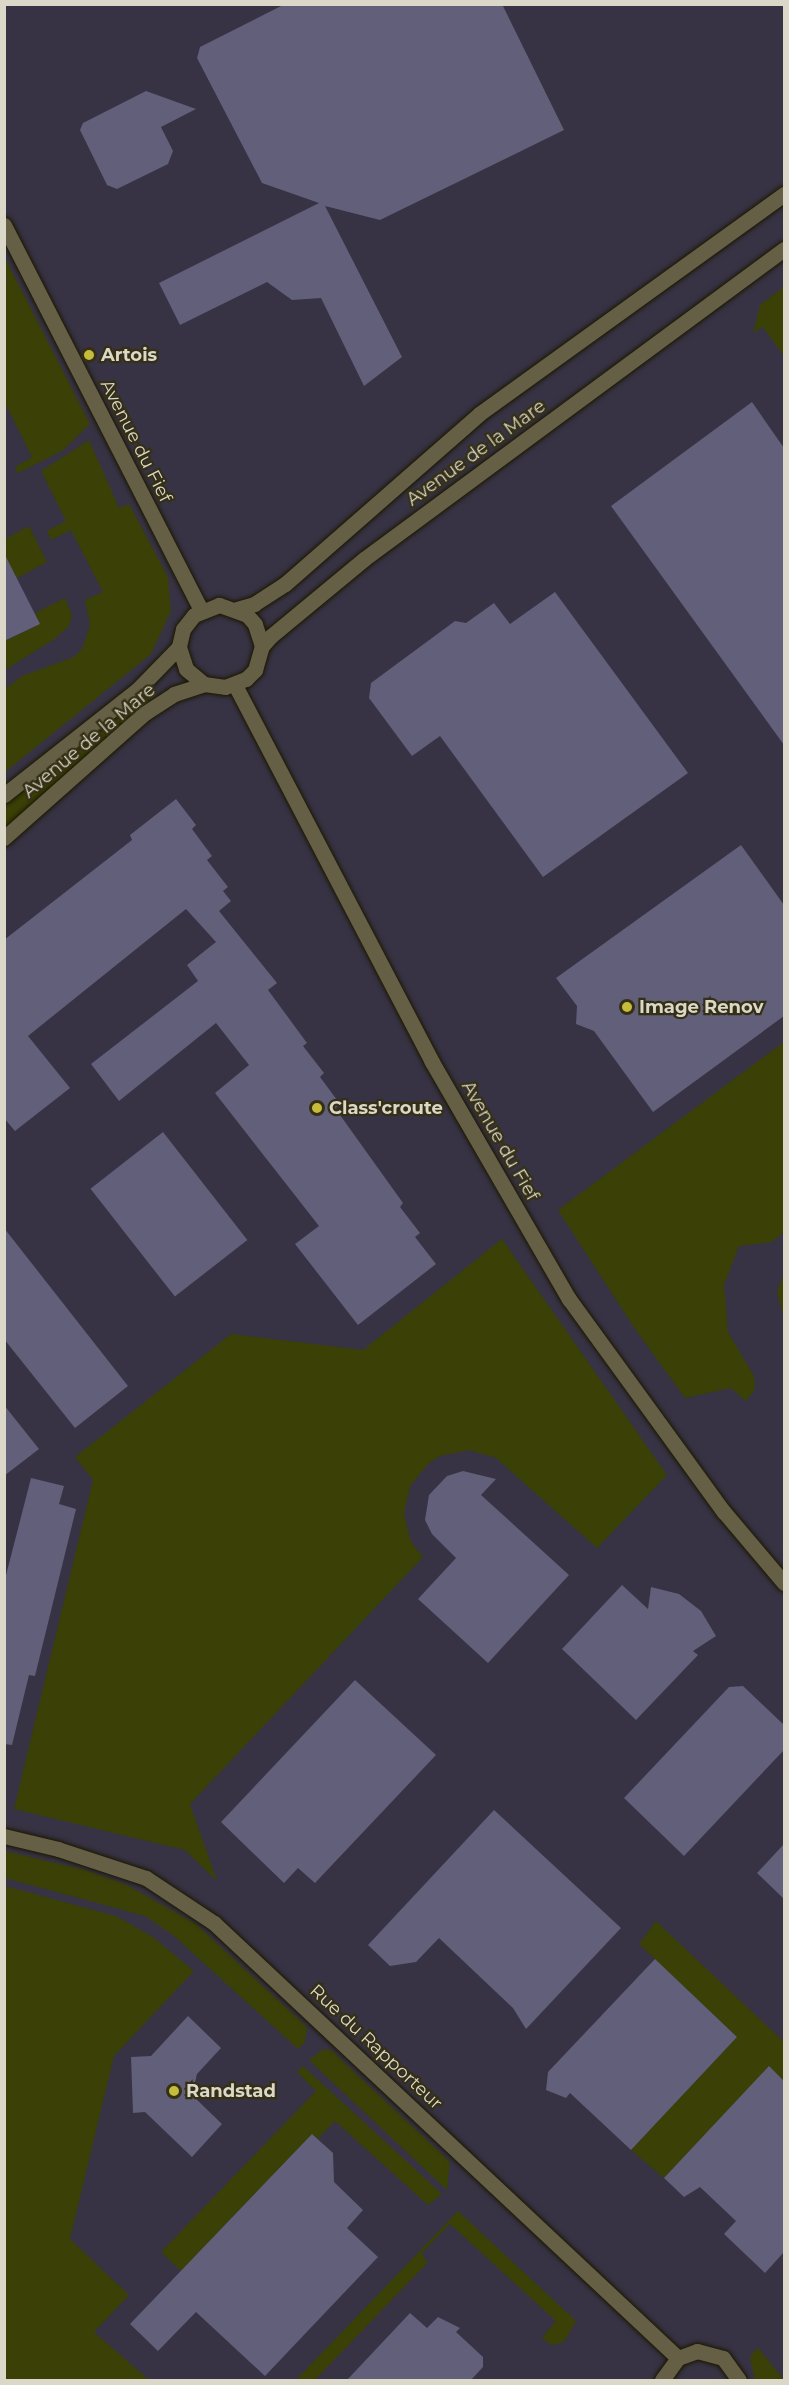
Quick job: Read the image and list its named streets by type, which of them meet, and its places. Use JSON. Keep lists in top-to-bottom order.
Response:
{
  "streets": {
    "street": ["Avenue du Fief", "Avenue de la Mare", "Rue du Rapporteur"]
  },
  "crossings": [
    ["Avenue du Fief", "Avenue de la Mare"]
  ],
  "places": [
    "Artois",
    "Image Renov",
    "Class'croute",
    "Randstad"
  ]
}
